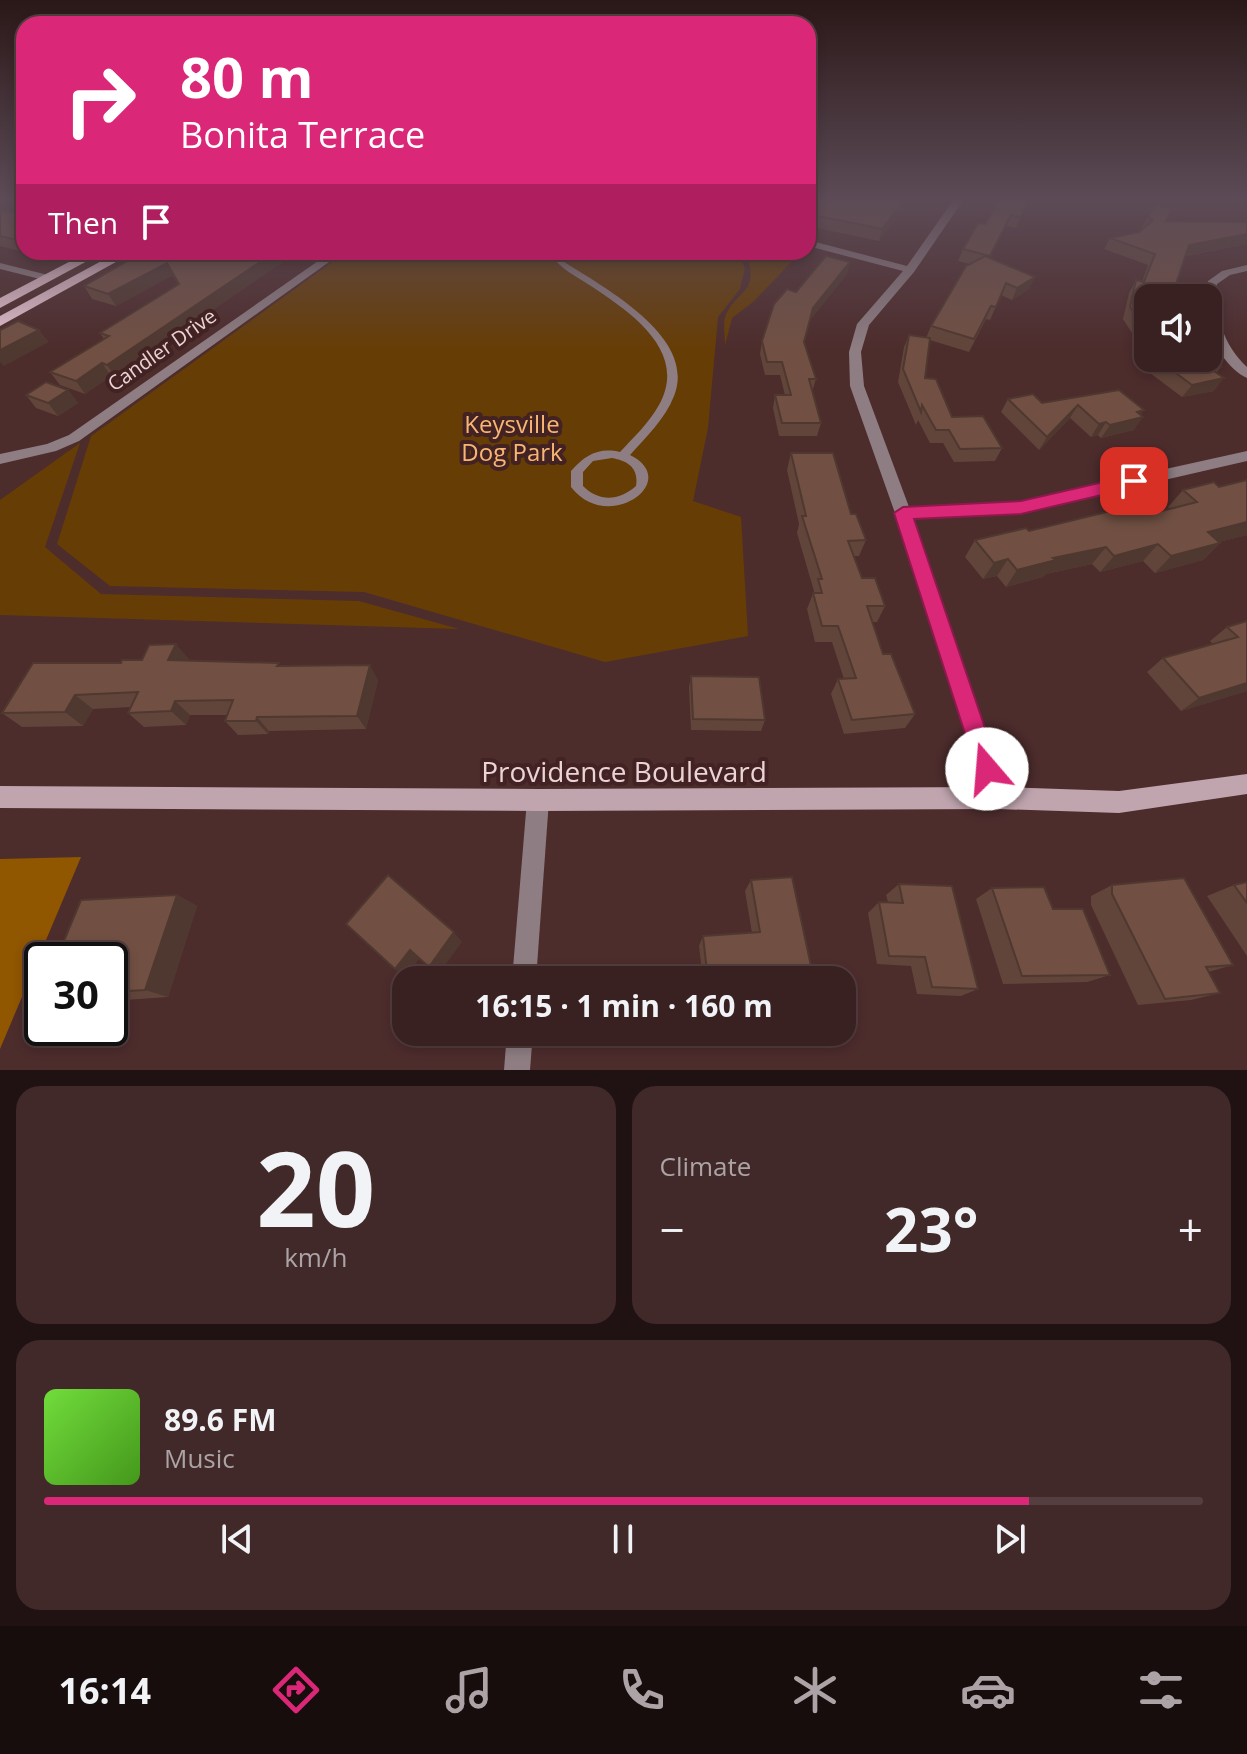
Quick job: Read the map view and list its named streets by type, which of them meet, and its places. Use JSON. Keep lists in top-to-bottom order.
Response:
{
  "streets": {
    "main road": ["Providence Boulevard"],
    "street": ["Candler Drive"]
  },
  "parks": ["Keysville Dog Park"],
  "page": {
    "turn": ["80 m", "Bonita Terrace"],
    "then": "Then",
    "limit": "30",
    "trip": "16:15 · 1 min · 160 m",
    "tile": [
      ["20", "km/h"],
      "Climate"
    ],
    "heat": ["−", "23°", "+"],
    "song": ["89.6 FM", "Music"],
    "tabs": "16:14"
  }
}
